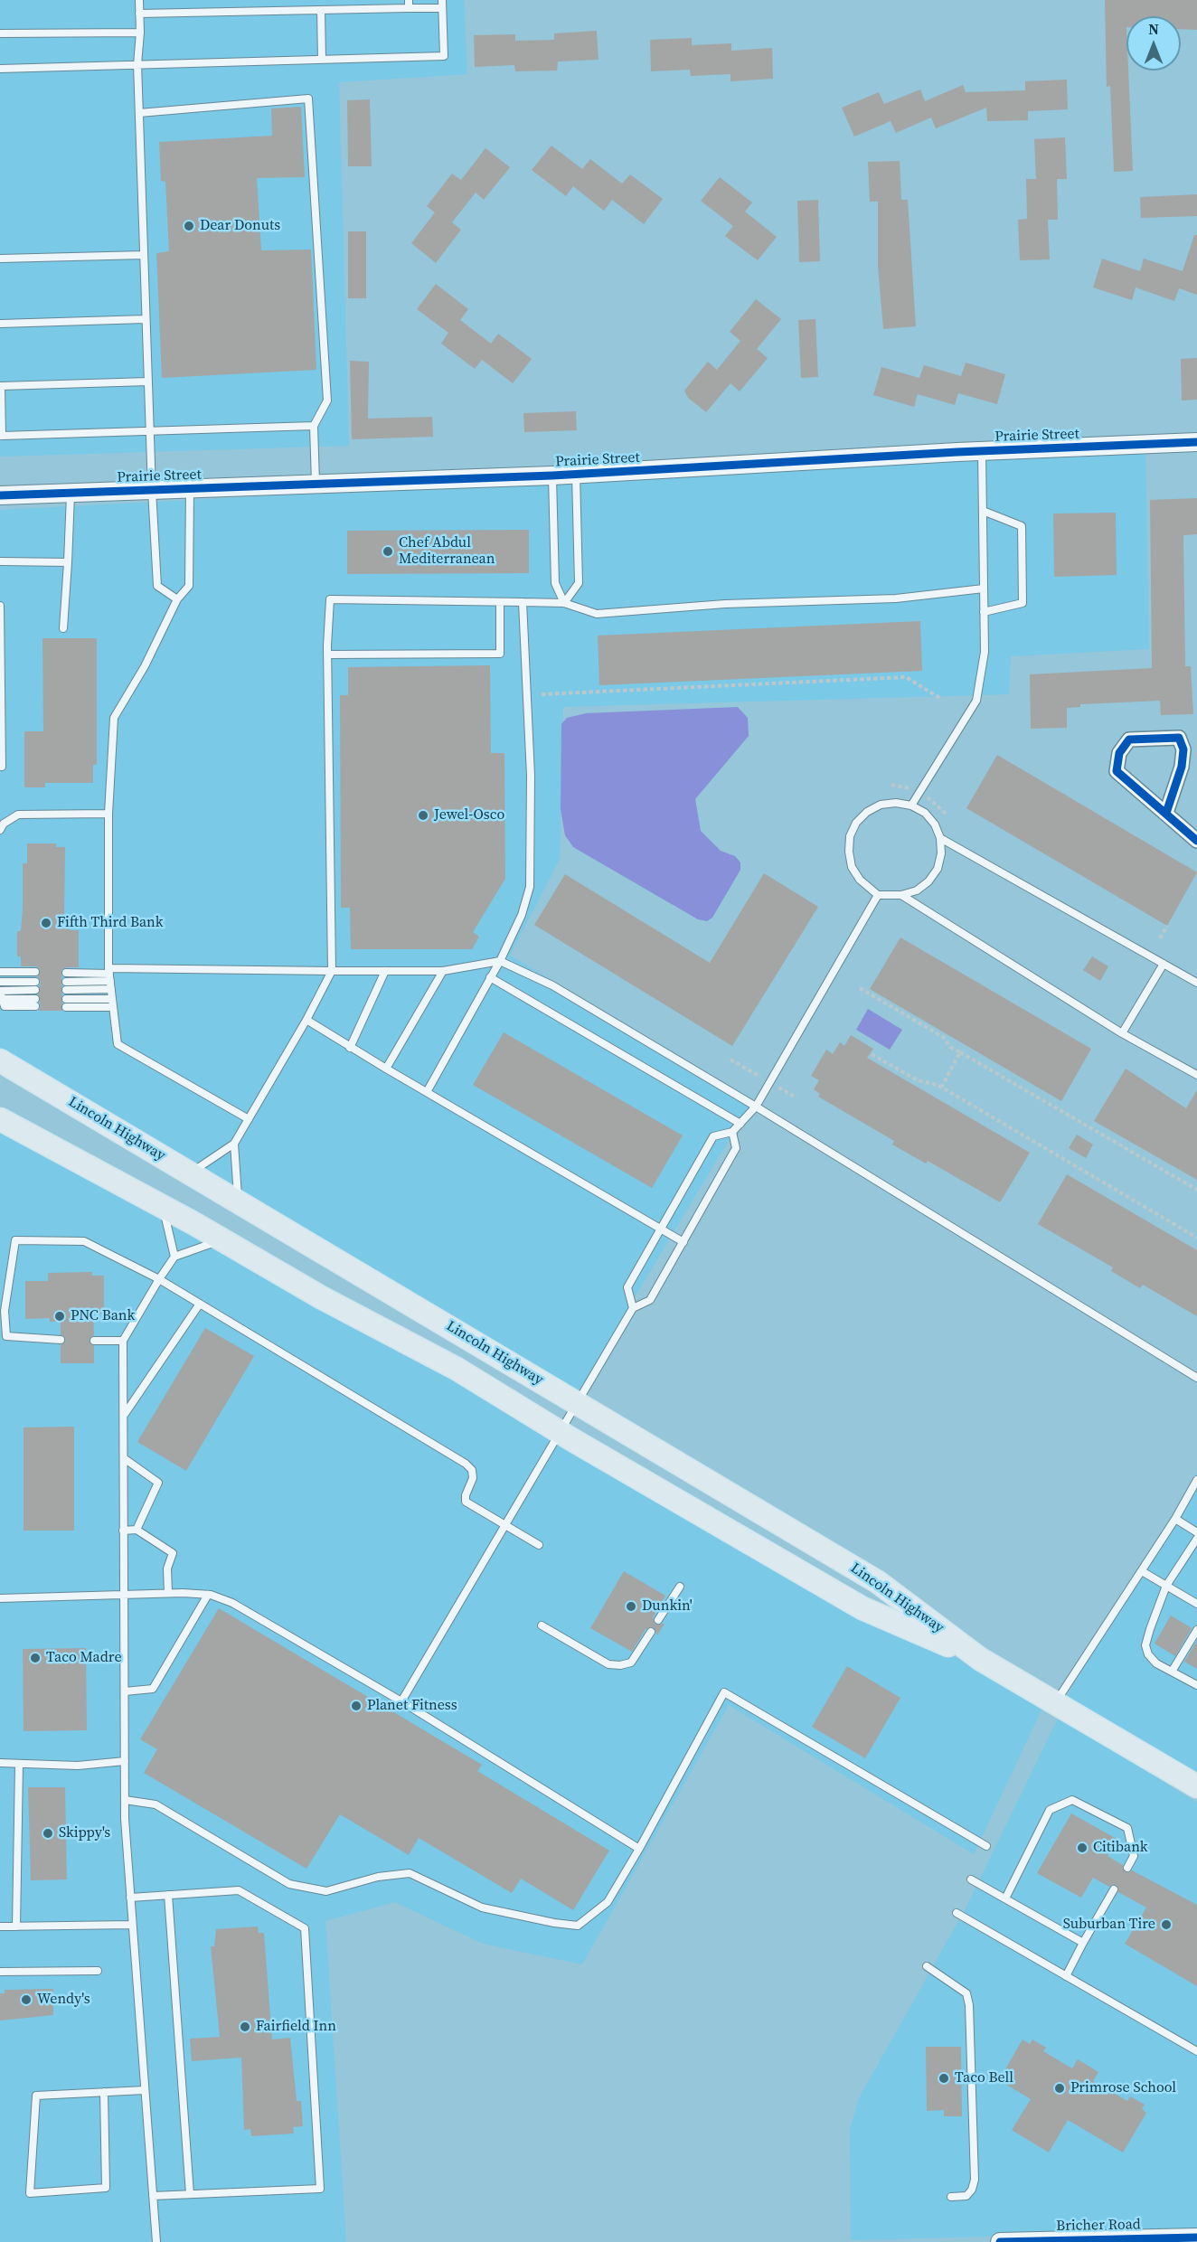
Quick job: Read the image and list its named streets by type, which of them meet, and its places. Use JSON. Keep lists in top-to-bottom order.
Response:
{
  "streets": {
    "main road": ["Lincoln Highway"],
    "street": ["Prairie Street", "Bricher Road"]
  },
  "places": [
    "Dear Donuts",
    "Chef Abdul Mediterranean",
    "Jewel-Osco",
    "Fifth Third Bank",
    "PNC Bank",
    "Dunkin'",
    "Taco Madre",
    "Planet Fitness",
    "Skippy's",
    "Citibank",
    "Suburban Tire",
    "Wendy's",
    "Fairfield Inn",
    "Taco Bell",
    "Primrose School"
  ],
  "north": "top"
}
